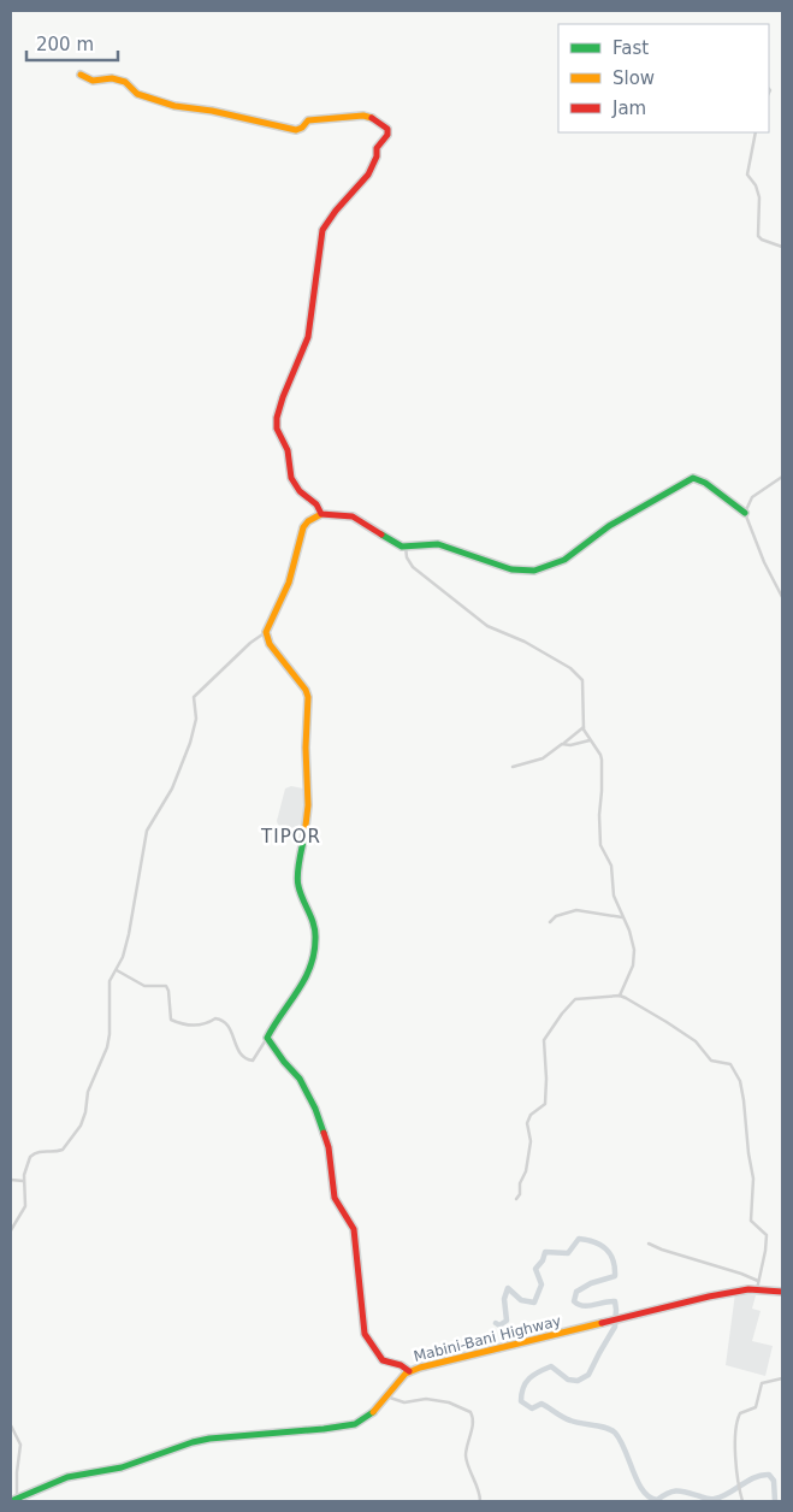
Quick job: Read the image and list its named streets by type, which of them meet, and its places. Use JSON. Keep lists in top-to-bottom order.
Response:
{
  "streets": {
    "street": ["Mabini-Bani Highway"]
  },
  "districts": ["TIPOR"],
  "legend": ["Fast", "Slow", "Jam"],
  "scale_bar": "200 m"
}
